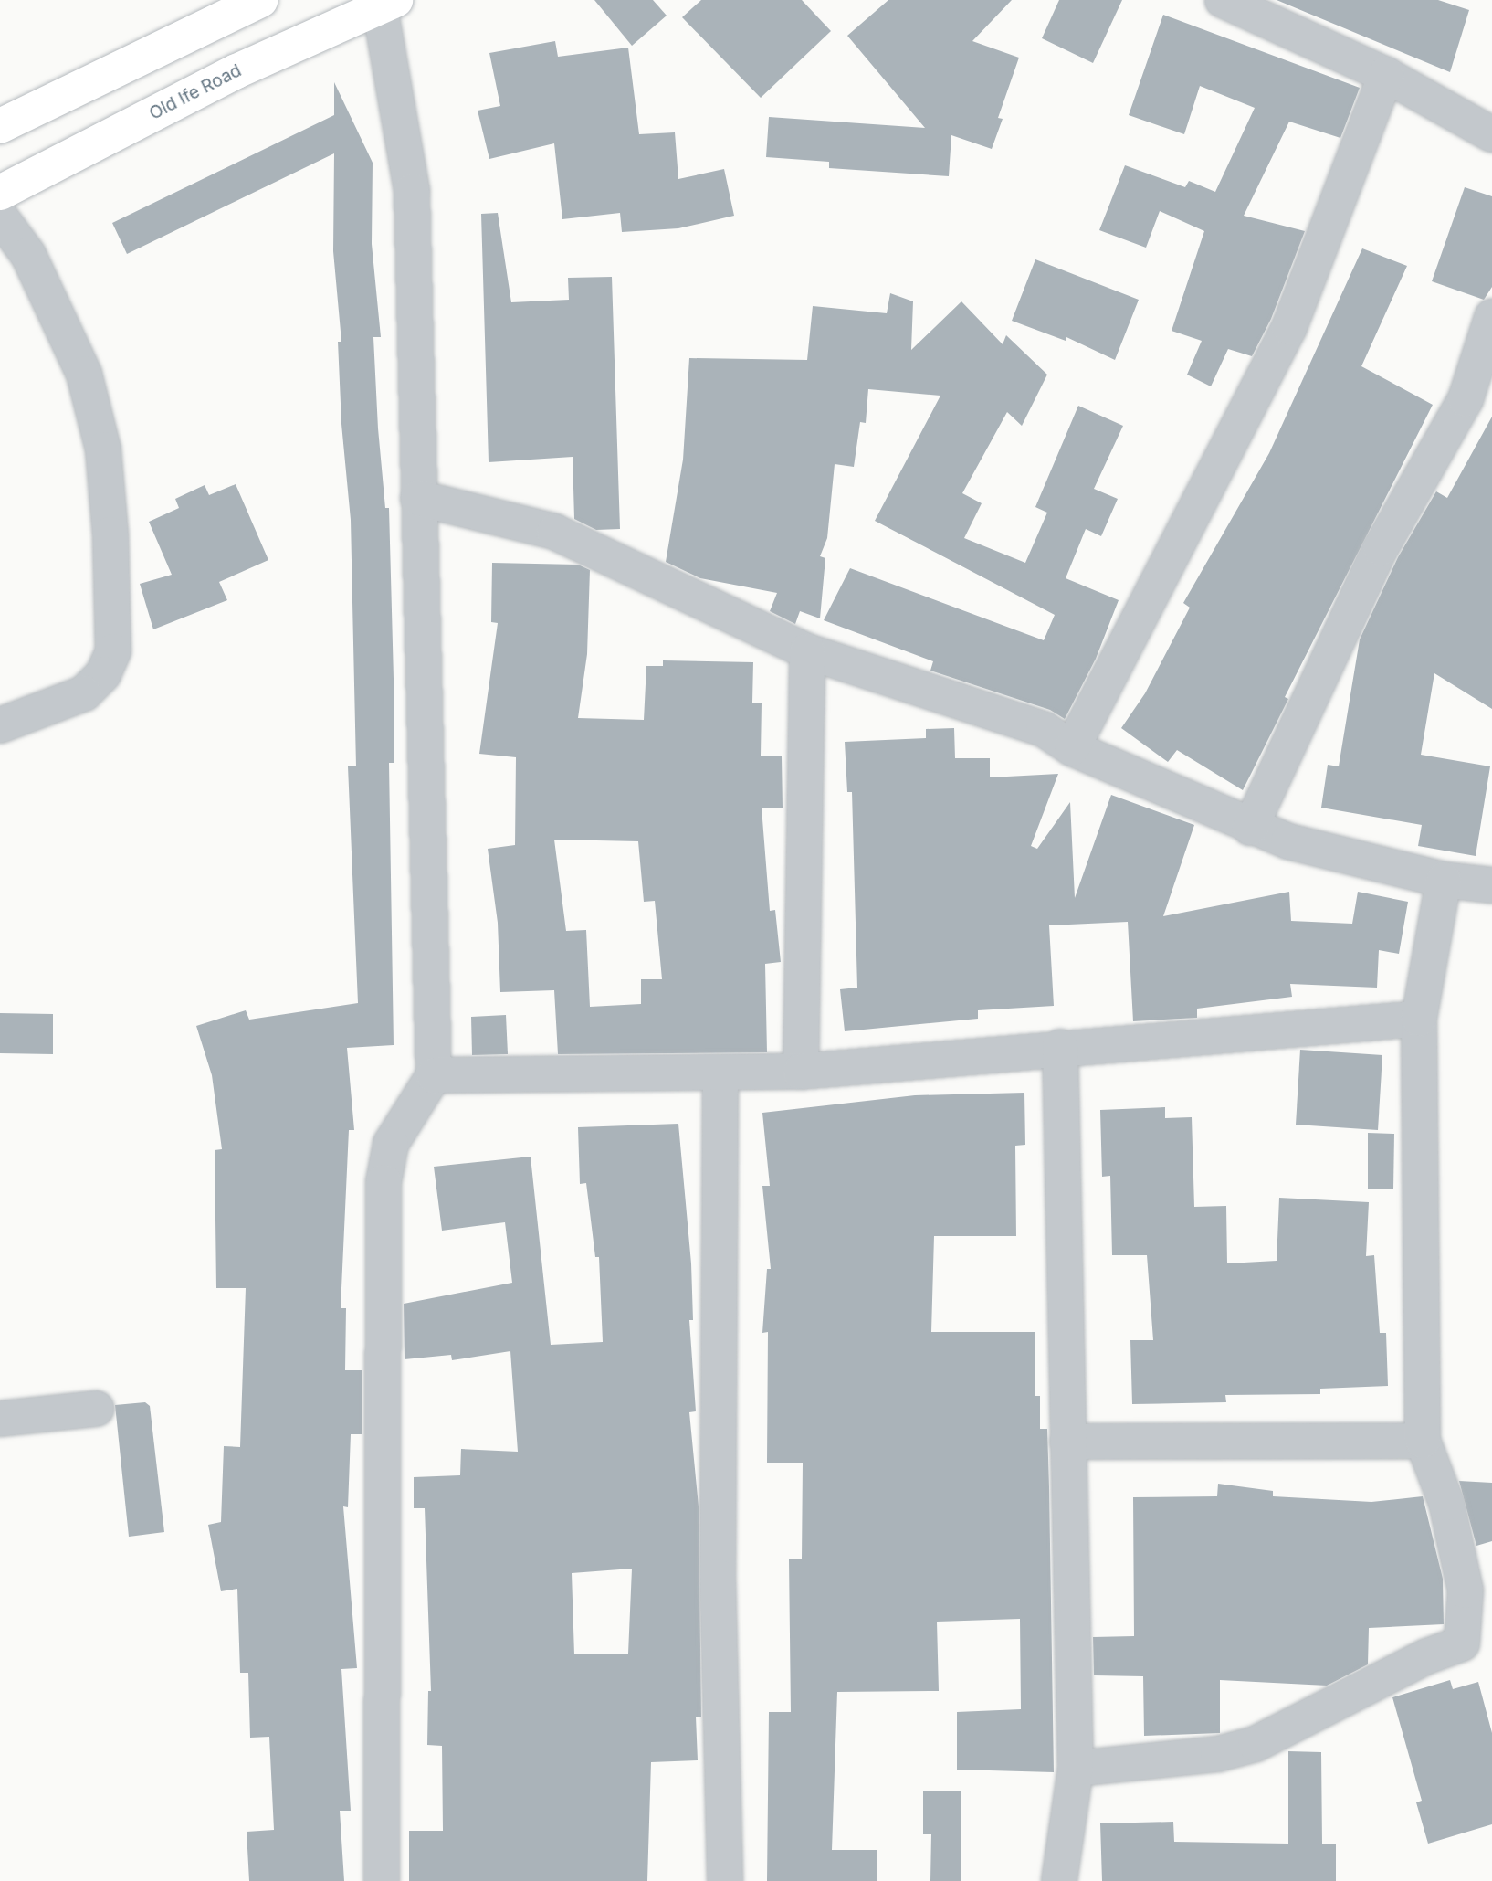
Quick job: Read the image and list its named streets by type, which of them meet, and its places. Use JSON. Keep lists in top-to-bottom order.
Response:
{
  "streets": {
    "main road": ["Old Ife Road"]
  }
}
